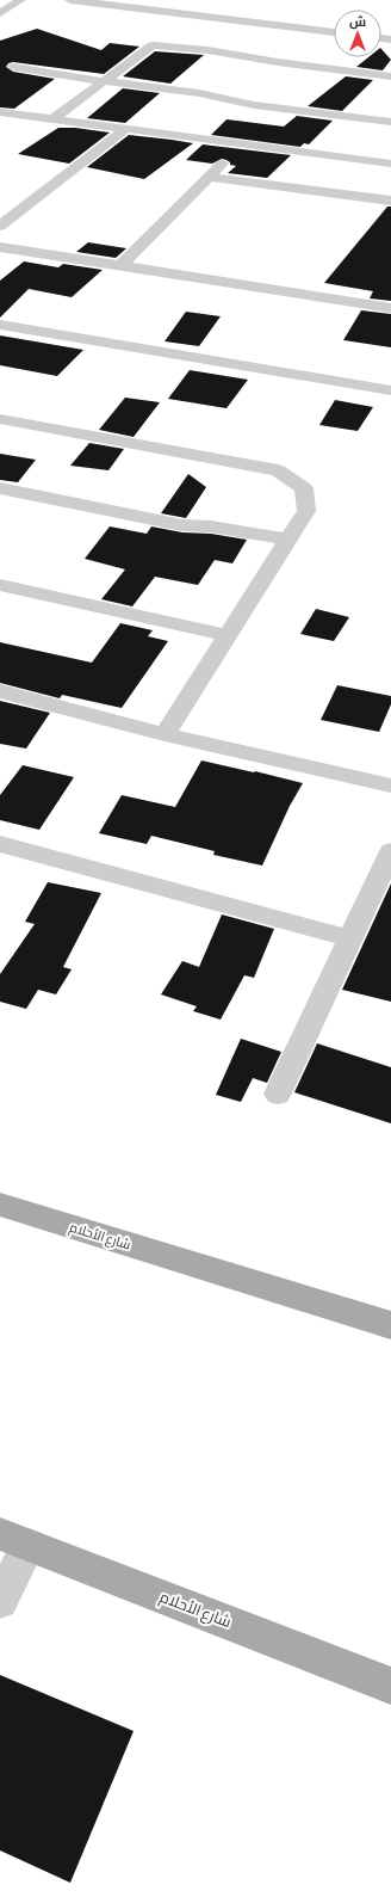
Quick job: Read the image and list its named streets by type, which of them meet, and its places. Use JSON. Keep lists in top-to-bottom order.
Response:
{
  "streets": {
    "main road": ["شارع الأحلام"]
  },
  "north": "top"
}
